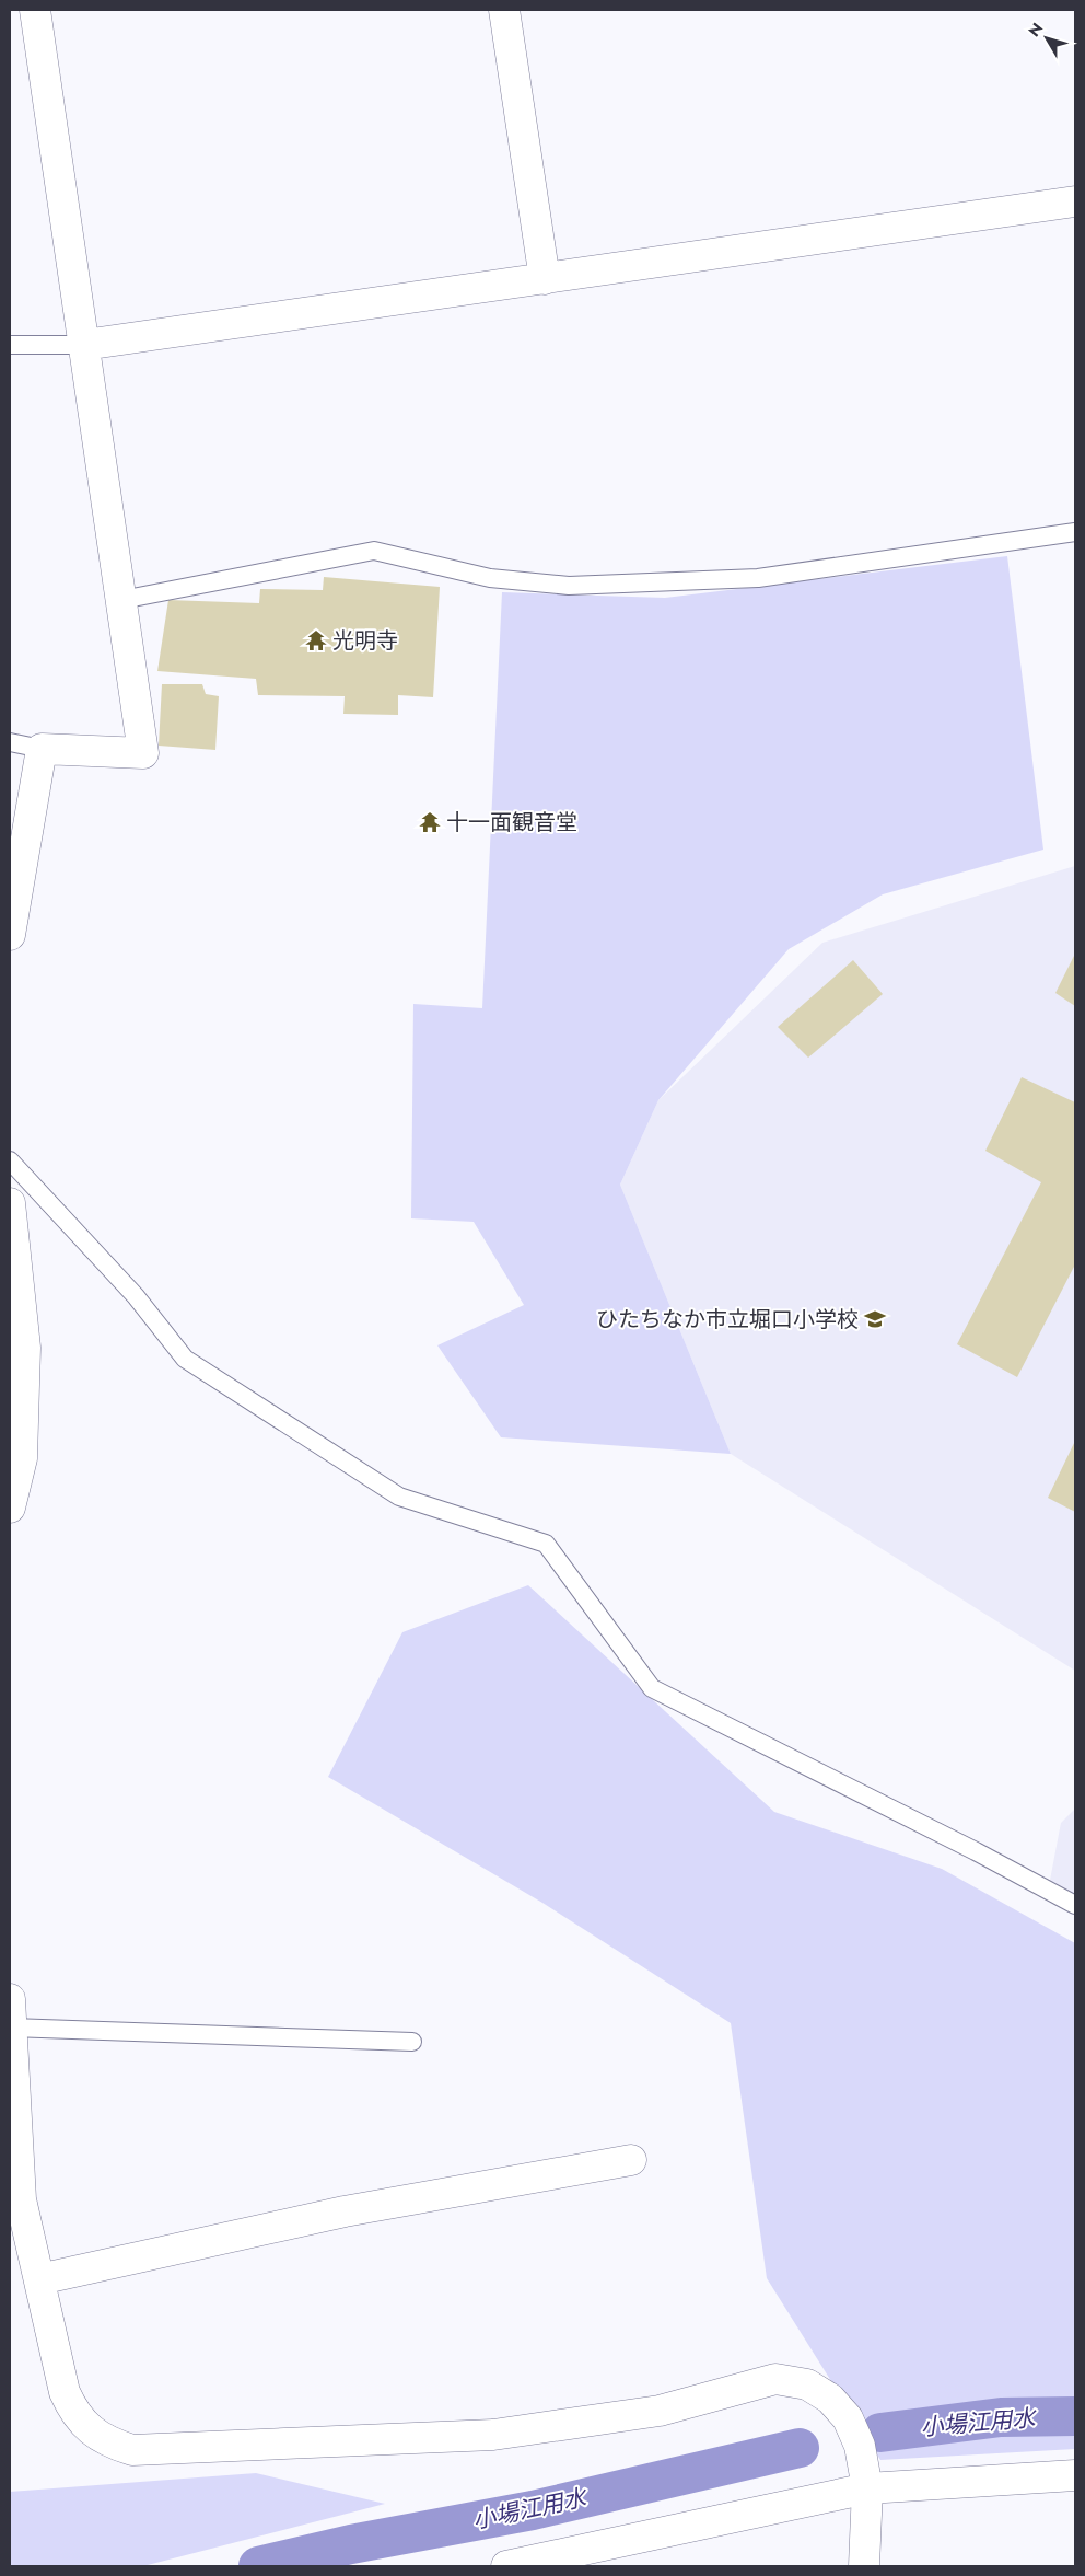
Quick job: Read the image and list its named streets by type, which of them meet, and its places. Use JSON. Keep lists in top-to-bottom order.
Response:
{
  "water": ["小場江用水"],
  "places": {
    "temple": ["光明寺", "十一面観音堂"],
    "school or university": ["ひたちなか市立堀口小学校"]
  },
  "north": "top left"
}
